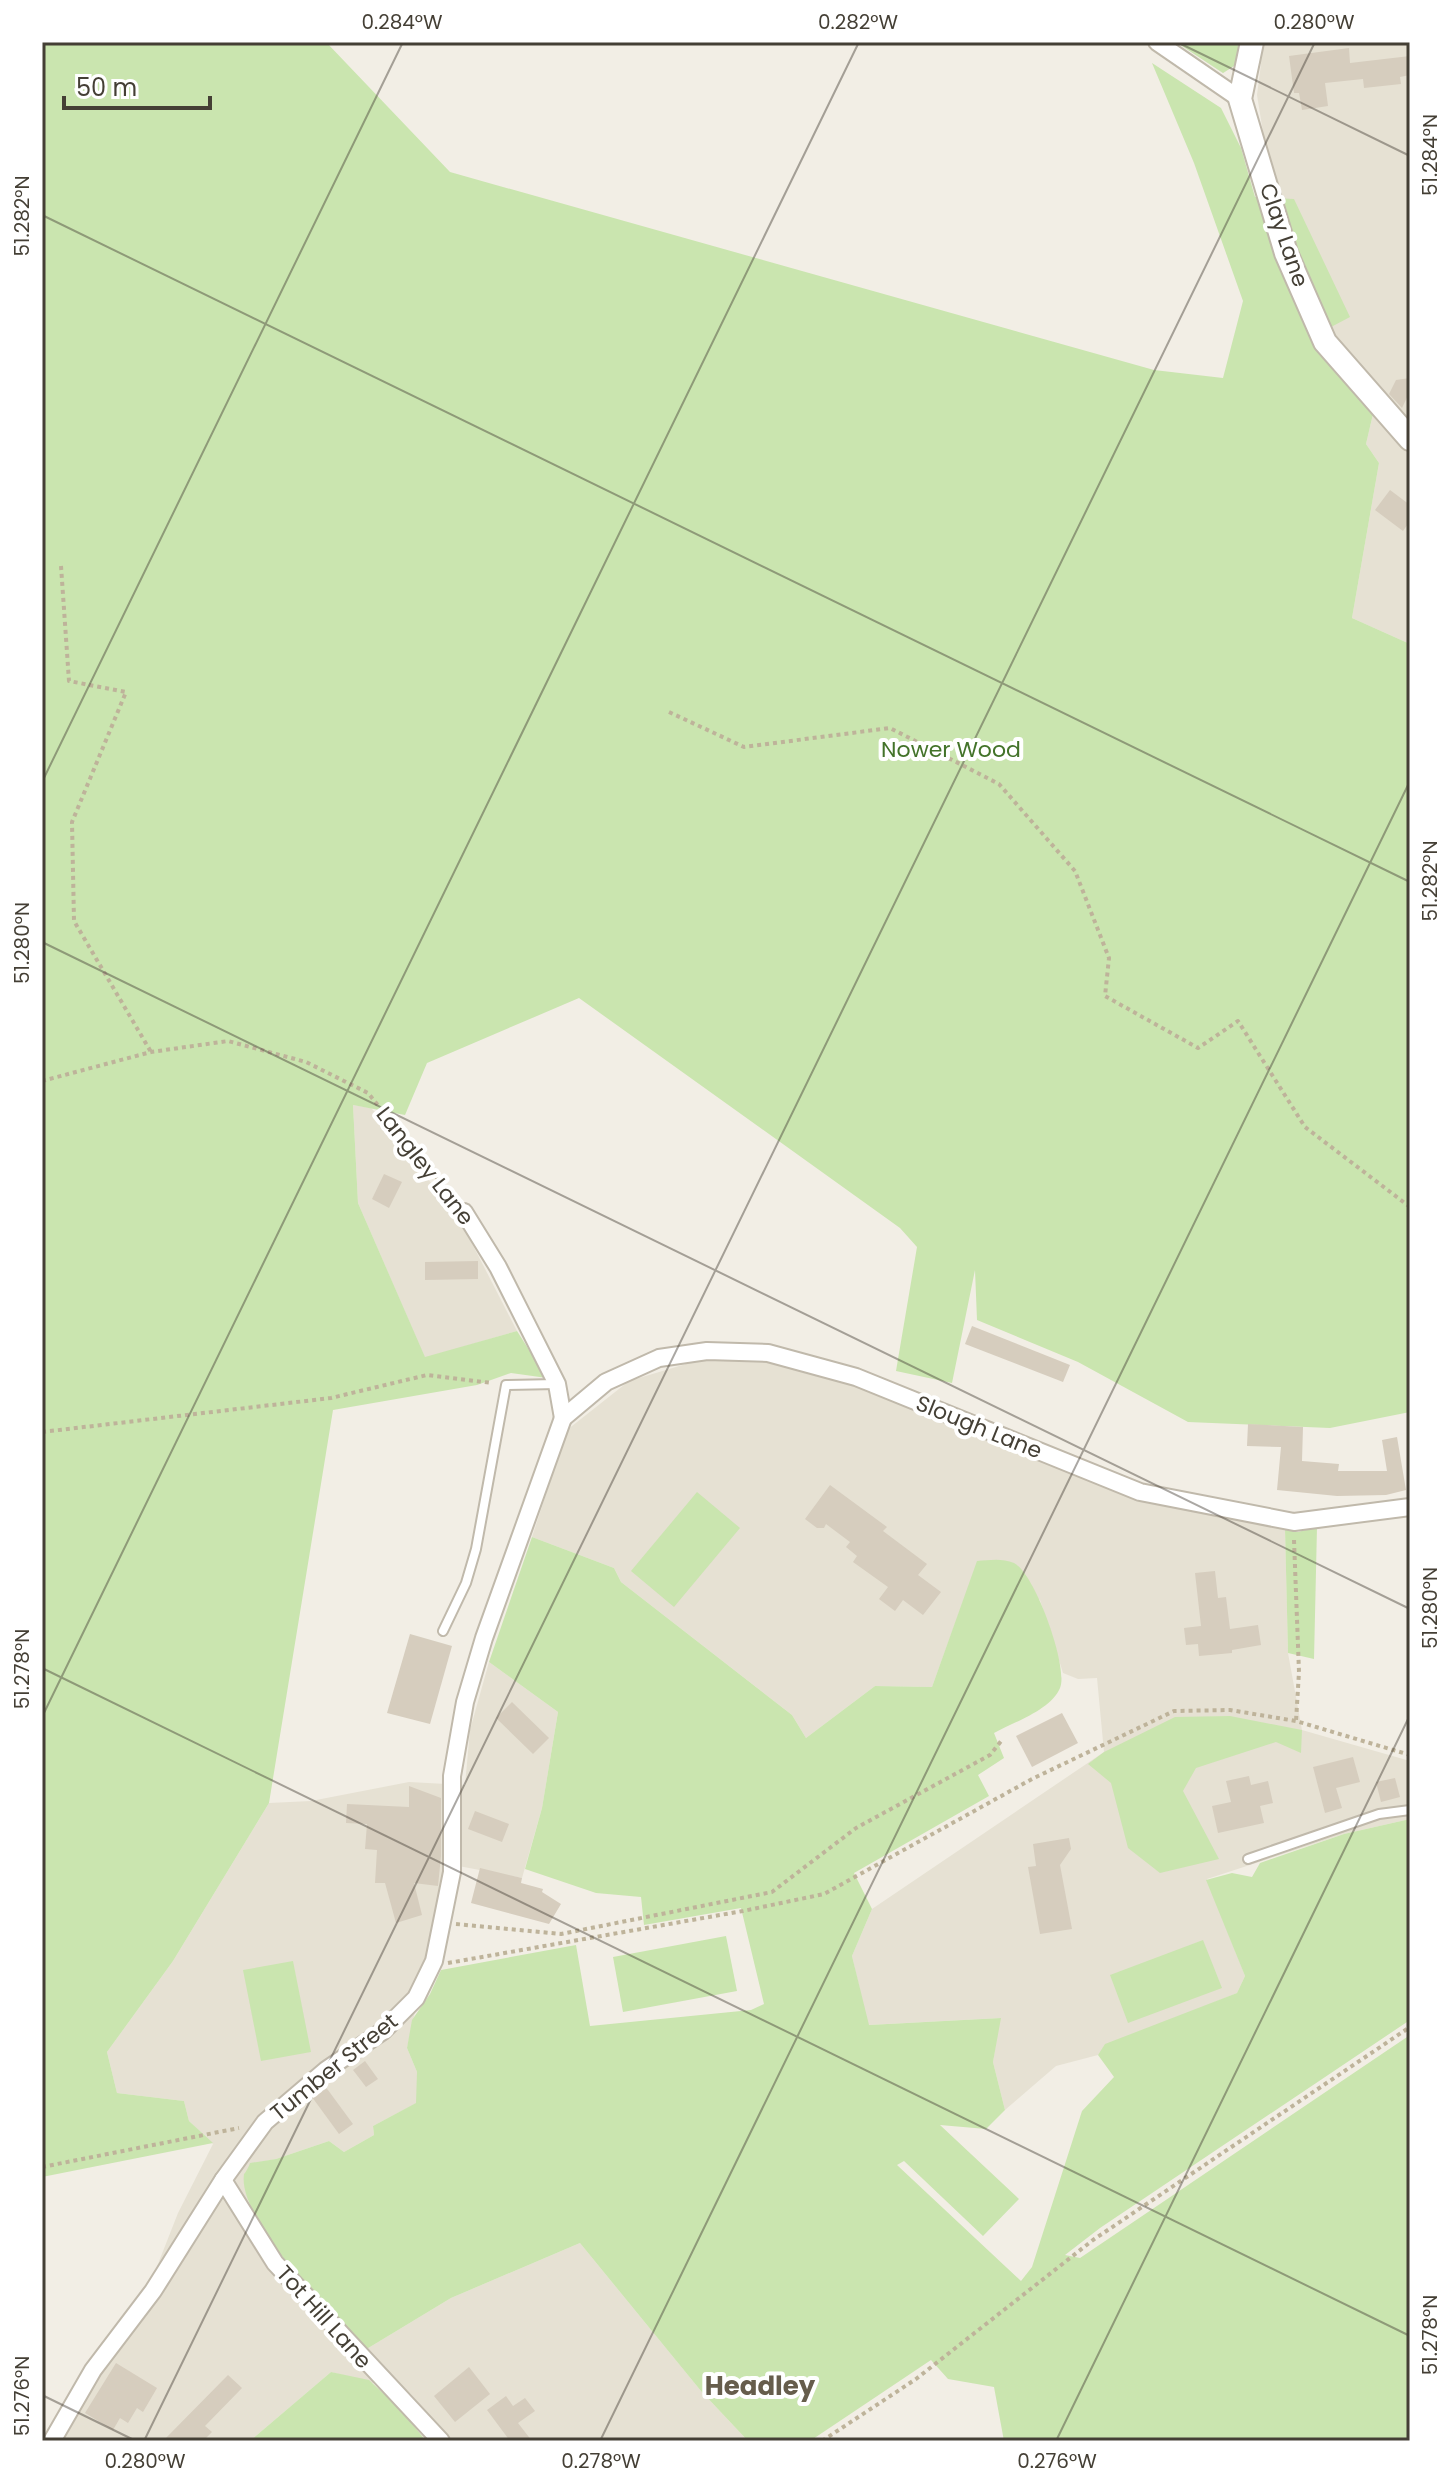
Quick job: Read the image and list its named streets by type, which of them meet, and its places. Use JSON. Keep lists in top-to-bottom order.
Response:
{
  "streets": {
    "street": [
      "Clay Lane",
      "Langley Lane",
      "Slough Lane",
      "Tumber Street",
      "Tot Hill Lane"
    ]
  },
  "crossings": [
    ["Langley Lane", "Slough Lane"],
    ["Langley Lane", "Tumber Street"],
    ["Slough Lane", "Tumber Street"],
    ["Tumber Street", "Tot Hill Lane"]
  ],
  "districts": ["Headley"],
  "parks": ["Nower Wood"],
  "scale_bar": "50 m",
  "coordinates": [
    "0.284°W",
    "0.282°W",
    "0.280°W",
    "51.284°N",
    "51.282°N",
    "51.280°N",
    "51.278°N",
    "51.276°N",
    "0.278°W",
    "0.276°W"
  ]
}
